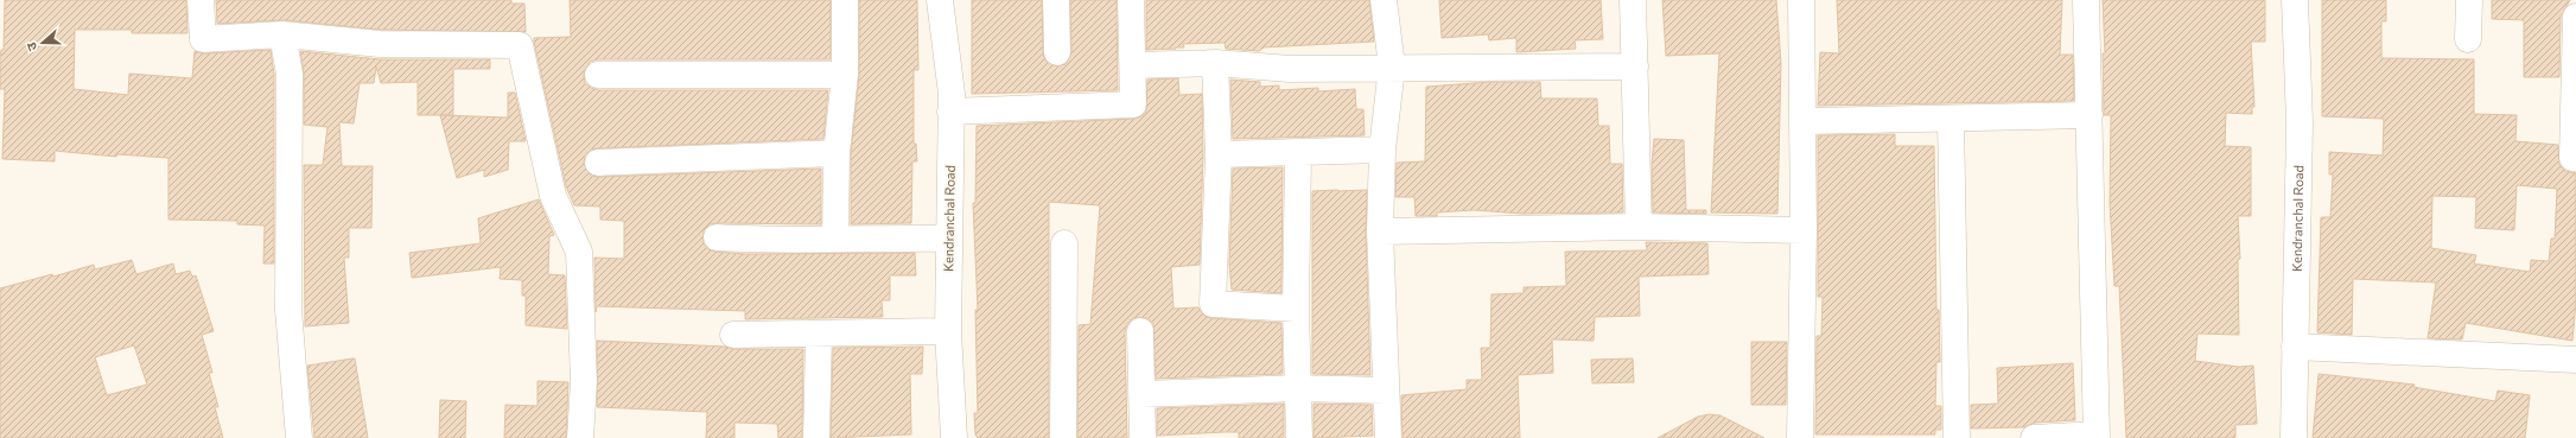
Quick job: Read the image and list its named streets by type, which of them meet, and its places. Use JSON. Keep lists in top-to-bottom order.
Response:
{
  "streets": {
    "street": ["Kendranchal Road"]
  },
  "north": "left"
}
